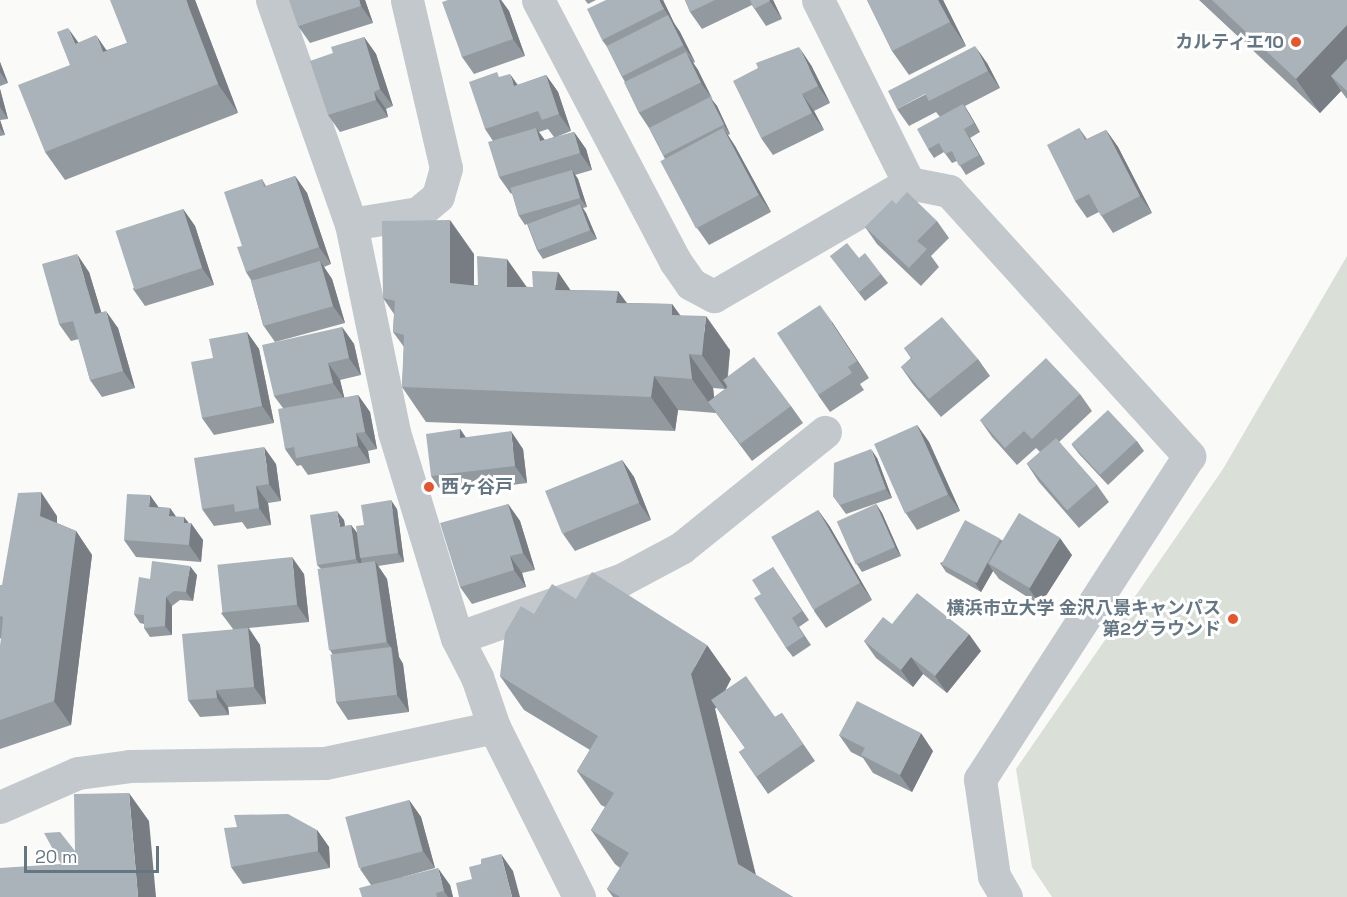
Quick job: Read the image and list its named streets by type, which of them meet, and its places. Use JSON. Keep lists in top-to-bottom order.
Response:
{
  "places": ["カルティエ10", "西ヶ谷戸", "横浜市立大学 金沢八景キャンパス 第2グラウンド"],
  "scale_bar": "20 m"
}
